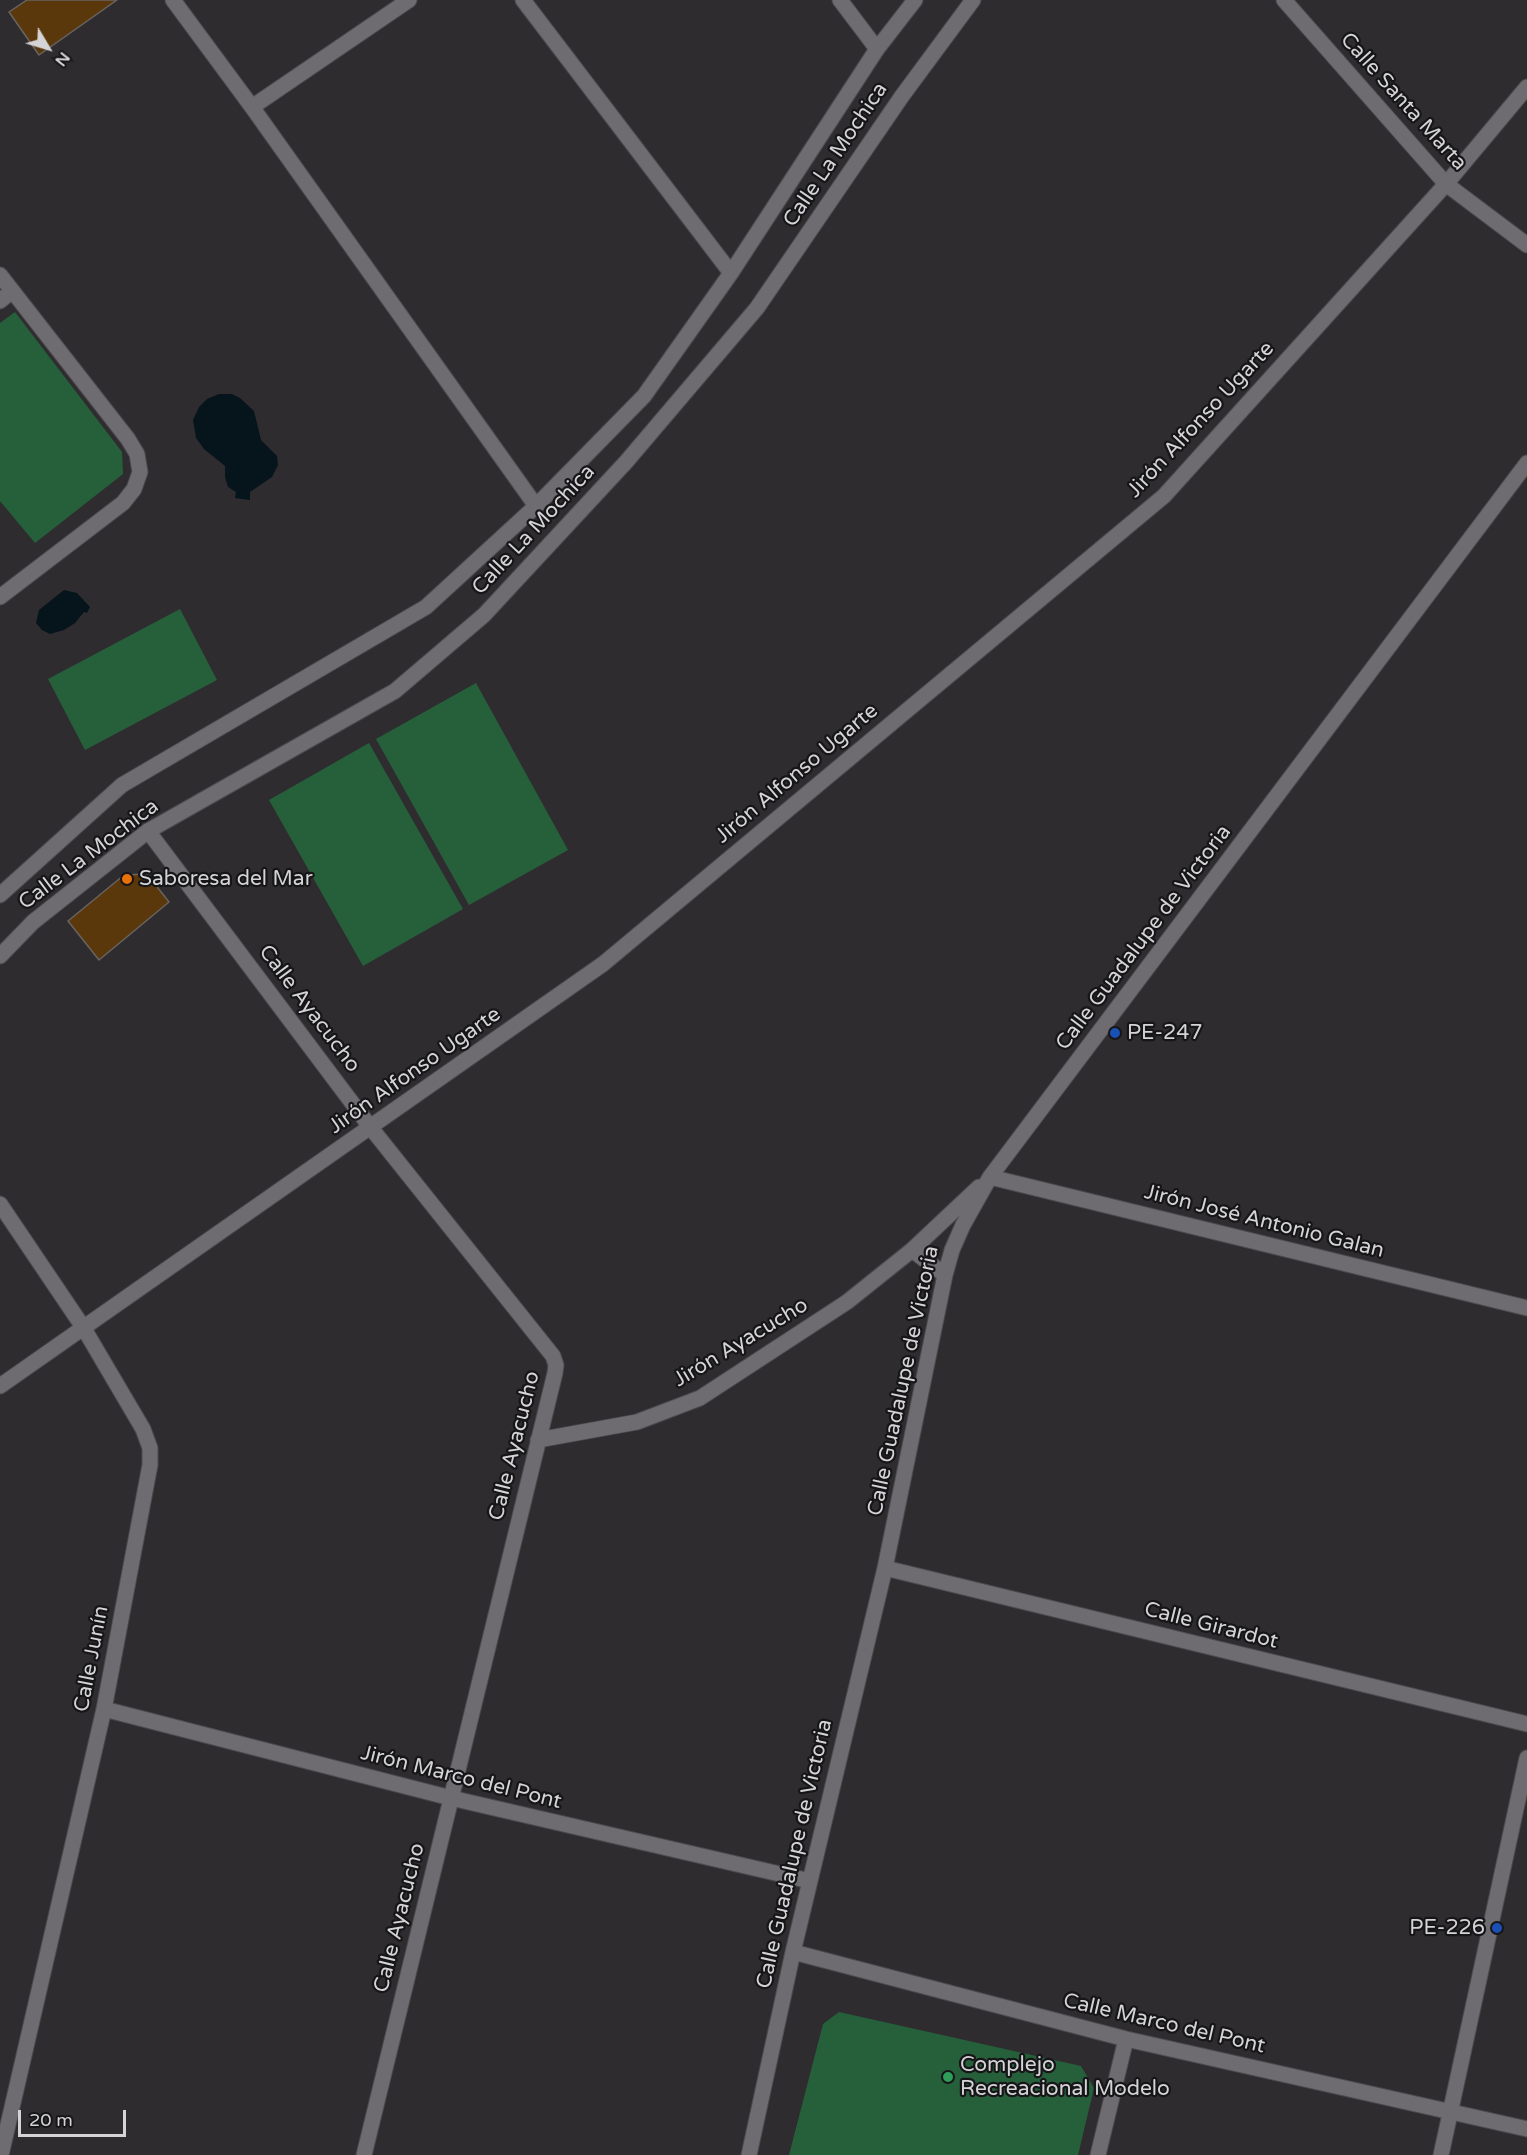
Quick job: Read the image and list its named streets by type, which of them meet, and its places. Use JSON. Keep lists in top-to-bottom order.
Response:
{
  "streets": {
    "street": [
      "Calle Santa Marta",
      "Calle La Mochica",
      "Jirón Alfonso Ugarte",
      "Calle Guadalupe de Victoria",
      "Calle Ayacucho",
      "Jirón José Antonio Galan",
      "Jirón Ayacucho",
      "Calle Girardot",
      "Calle Junín",
      "Jirón Marco del Pont",
      "Calle Marco del Pont"
    ]
  },
  "crossings": [
    ["Calle Santa Marta", "Jirón Alfonso Ugarte"],
    ["Calle La Mochica", "Calle Ayacucho"],
    ["Jirón Alfonso Ugarte", "Calle Ayacucho"],
    ["Jirón Alfonso Ugarte", "Calle Junín"],
    ["Calle Guadalupe de Victoria", "Jirón José Antonio Galan"],
    ["Calle Guadalupe de Victoria", "Jirón Ayacucho"],
    ["Calle Guadalupe de Victoria", "Calle Girardot"],
    ["Calle Guadalupe de Victoria", "Jirón Marco del Pont"],
    ["Calle Guadalupe de Victoria", "Calle Marco del Pont"],
    ["Calle Ayacucho", "Jirón Ayacucho"],
    ["Calle Ayacucho", "Jirón Marco del Pont"],
    ["Jirón José Antonio Galan", "Jirón Ayacucho"],
    ["Calle Junín", "Jirón Marco del Pont"]
  ],
  "places": [
    "Saboresa del Mar",
    "PE-247",
    "PE-226",
    "Complejo Recreacional Modelo"
  ],
  "scale_bar": "20 m",
  "north": "bottom right"
}
